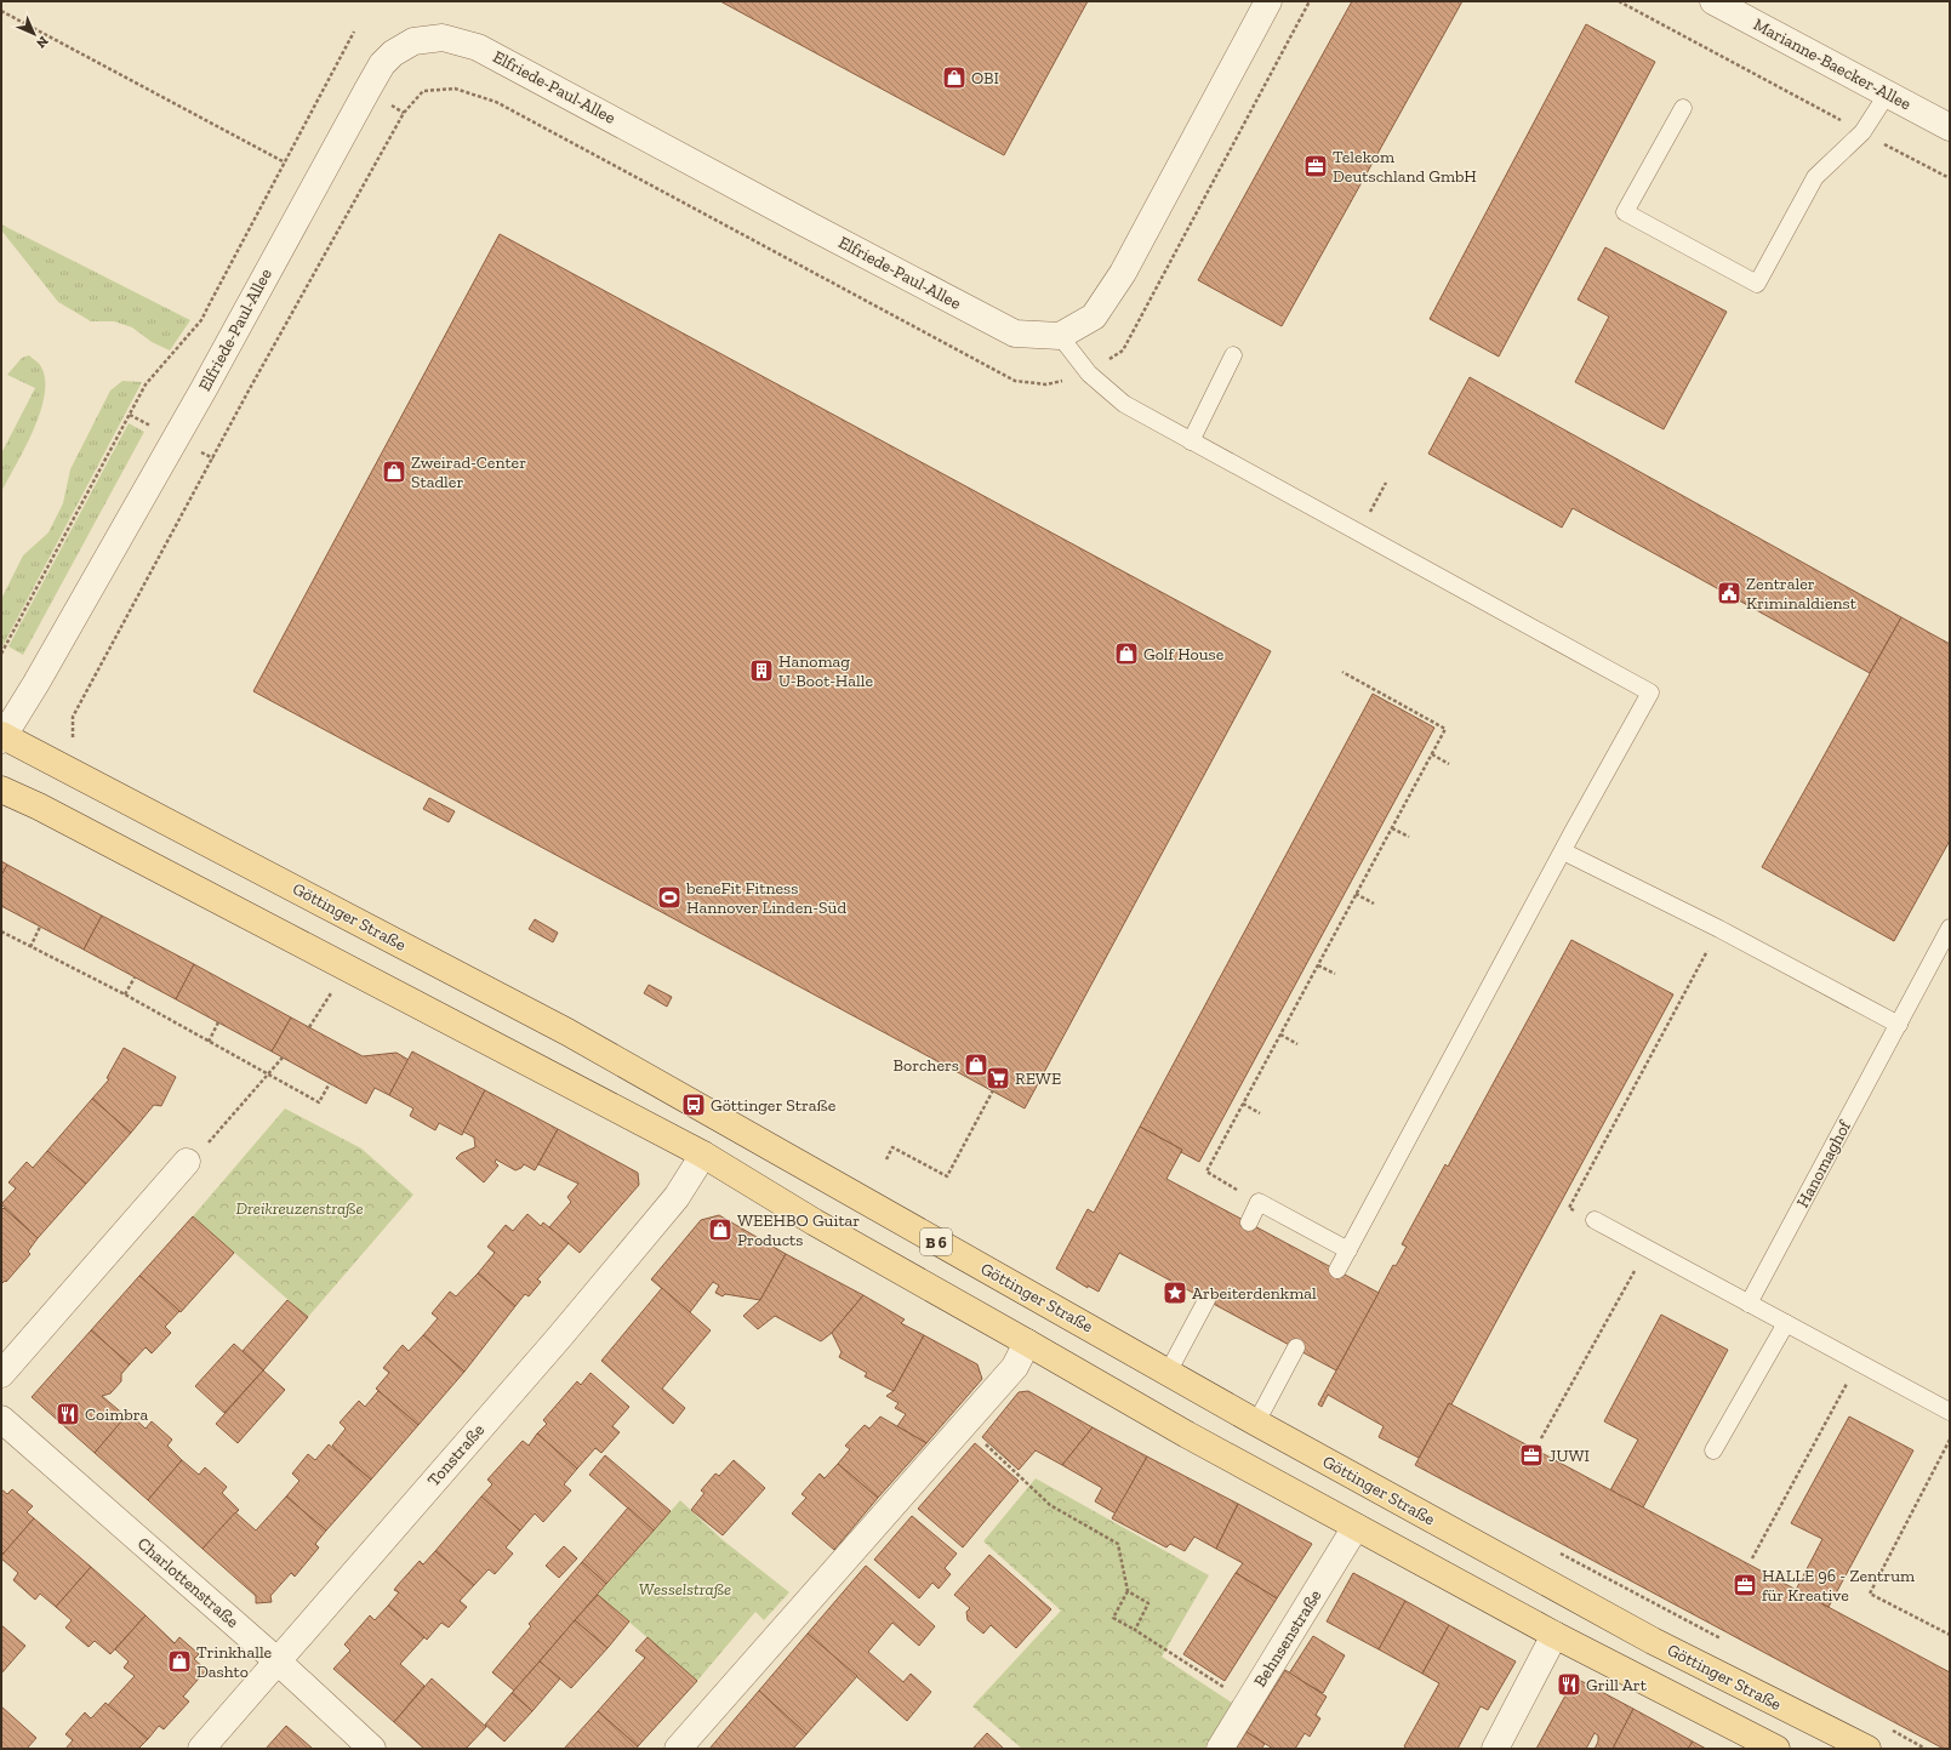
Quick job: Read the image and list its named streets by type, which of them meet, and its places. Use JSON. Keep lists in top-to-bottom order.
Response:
{
  "streets": {
    "main road": ["Göttinger Straße", "B 6"],
    "street": [
      "Marianne-Baecker-Allee",
      "Elfriede-Paul-Allee",
      "Tonstraße",
      "Charlottenstraße",
      "Behnsenstraße"
    ],
    "lane": ["Hanomaghof"]
  },
  "crossings": [
    ["Elfriede-Paul-Allee", "Göttinger Straße"],
    ["B 6", "Tonstraße"],
    ["B 6", "Behnsenstraße"],
    ["Tonstraße", "Charlottenstraße"]
  ],
  "parks": ["Dreikreuzenstraße", "Wesselstraße"],
  "places": {
    "shop": [
      "OBI",
      "Zweirad-Center Stadler",
      "Golf House",
      "Borchers",
      "WEEHBO Guitar Products",
      "Trinkhalle Dashto"
    ],
    "office": ["Telekom Deutschland GmbH", "JUWI", "HALLE 96 - Zentrum für Kreative"],
    "public building": ["Zentraler Kriminaldienst"],
    "building": ["Hanomag U-Boot-Halle"],
    "sports": ["beneFit Fitness Hannover Linden-Süd"],
    "supermarket": ["REWE"],
    "bus stop": ["Göttinger Straße"],
    "place": ["Arbeiterdenkmal"],
    "restaurant": ["Coimbra", "Grill Art"]
  },
  "north": "bottom right"
}
